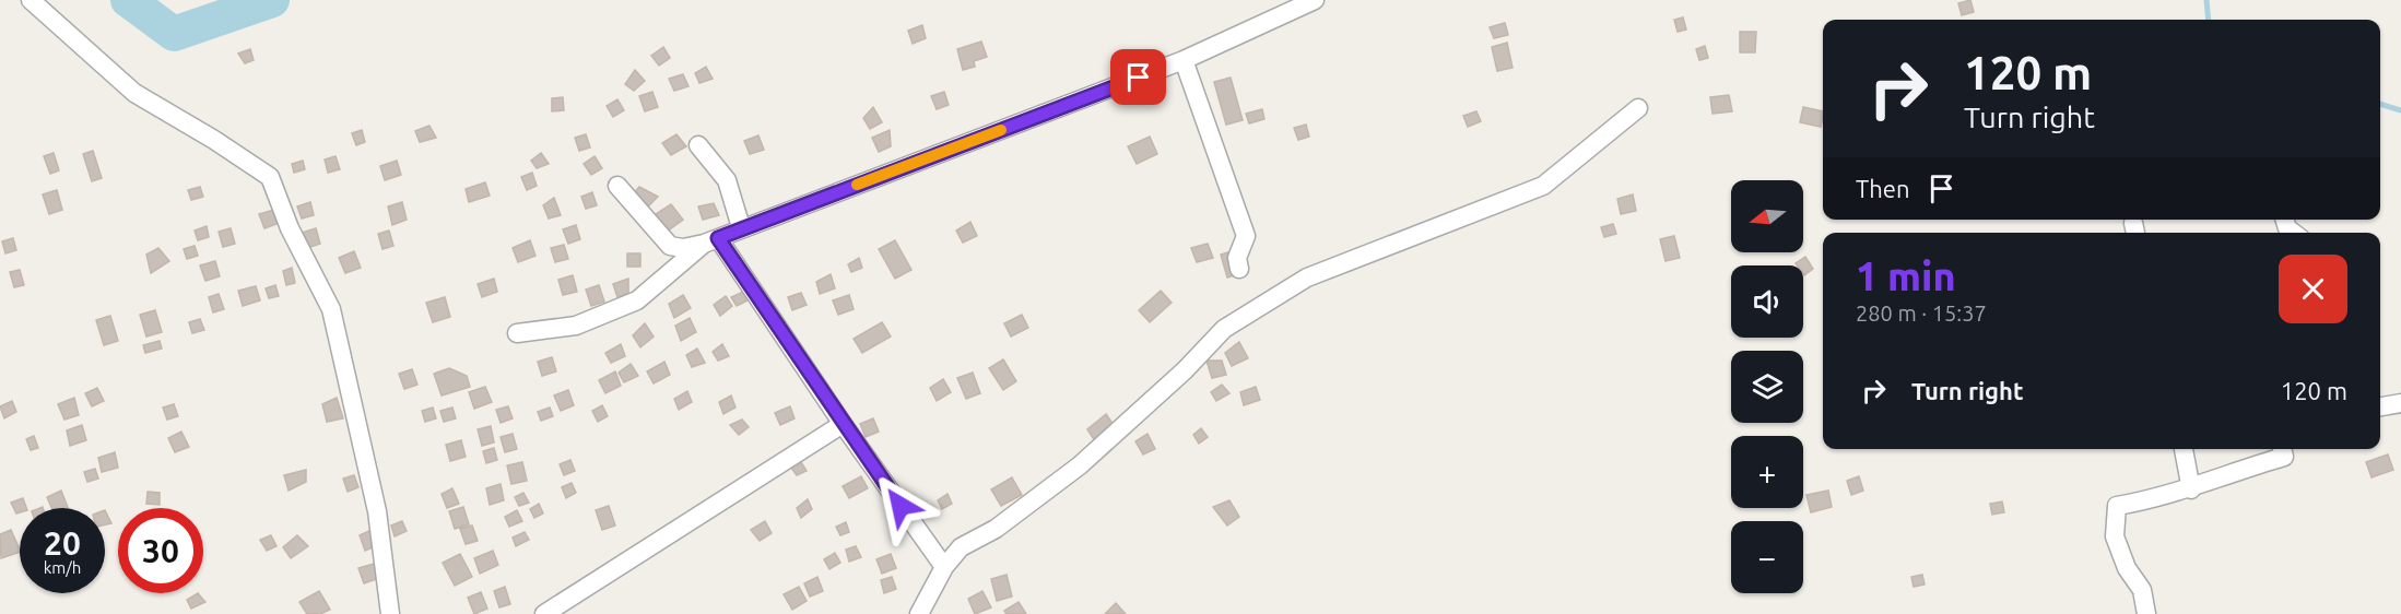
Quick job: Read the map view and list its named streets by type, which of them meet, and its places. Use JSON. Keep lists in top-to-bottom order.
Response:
{
  "north": "left",
  "page": {
    "turn": ["120 m", "Turn right"],
    "then": "Then",
    "map_buttons": ["+", "−"],
    "heading": ["1 min", "280 m · 15:37"],
    "list": [
      {
        "name": "Turn right",
        "value": "120 m"
      }
    ],
    "speed": "20 km/h",
    "limit": "30"
  }
}
